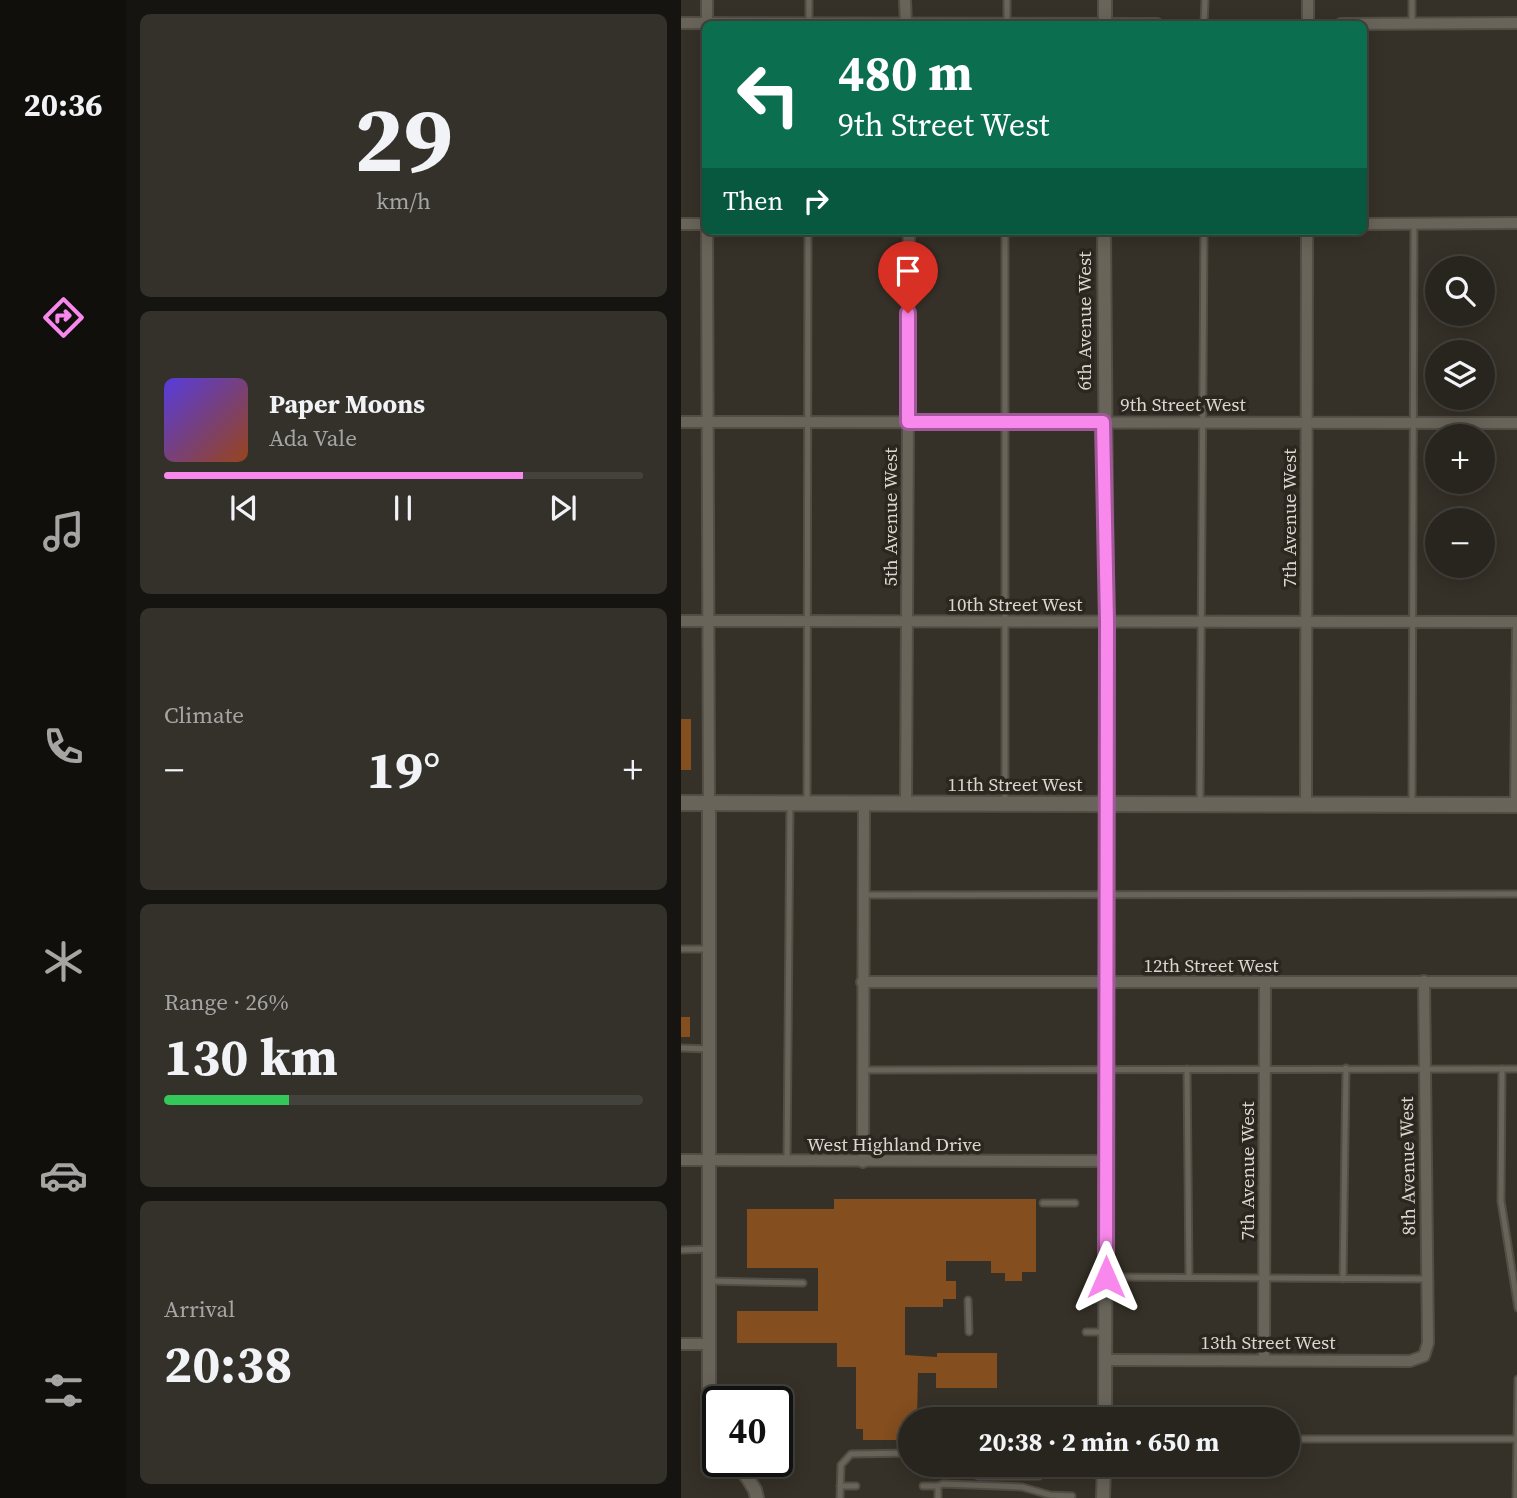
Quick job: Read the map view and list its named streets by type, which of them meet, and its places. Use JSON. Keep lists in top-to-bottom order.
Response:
{
  "streets": {
    "main road": ["11th Street West"],
    "street": [
      "6th Avenue West",
      "9th Street West",
      "5th Avenue West",
      "7th Avenue West",
      "10th Street West",
      "12th Street West",
      "West Highland Drive",
      "8th Avenue West",
      "13th Street West"
    ]
  },
  "crossings": [
    ["6th Avenue West", "9th Street West"],
    ["6th Avenue West", "10th Street West"],
    ["6th Avenue West", "11th Street West"],
    ["6th Avenue West", "12th Street West"],
    ["6th Avenue West", "West Highland Drive"],
    ["6th Avenue West", "13th Street West"],
    ["9th Street West", "5th Avenue West"],
    ["9th Street West", "7th Avenue West"],
    ["5th Avenue West", "10th Street West"],
    ["5th Avenue West", "11th Street West"],
    ["7th Avenue West", "10th Street West"],
    ["7th Avenue West", "11th Street West"],
    ["7th Avenue West", "12th Street West"],
    ["7th Avenue West", "13th Street West"],
    ["12th Street West", "8th Avenue West"],
    ["8th Avenue West", "13th Street West"]
  ],
  "page": {
    "tabs": "20:36",
    "tile": [
      ["29", "km/h"],
      "Climate",
      ["Range · 26%", "130 km"],
      ["Arrival", "20:38"]
    ],
    "turn": ["480 m", "9th Street West"],
    "then": "Then",
    "map_buttons": ["+", "−"],
    "song": ["Paper Moons", "Ada Vale"],
    "heat": ["−", "19°", "+"],
    "limit": "40",
    "trip": "20:38 · 2 min · 650 m"
  }
}
